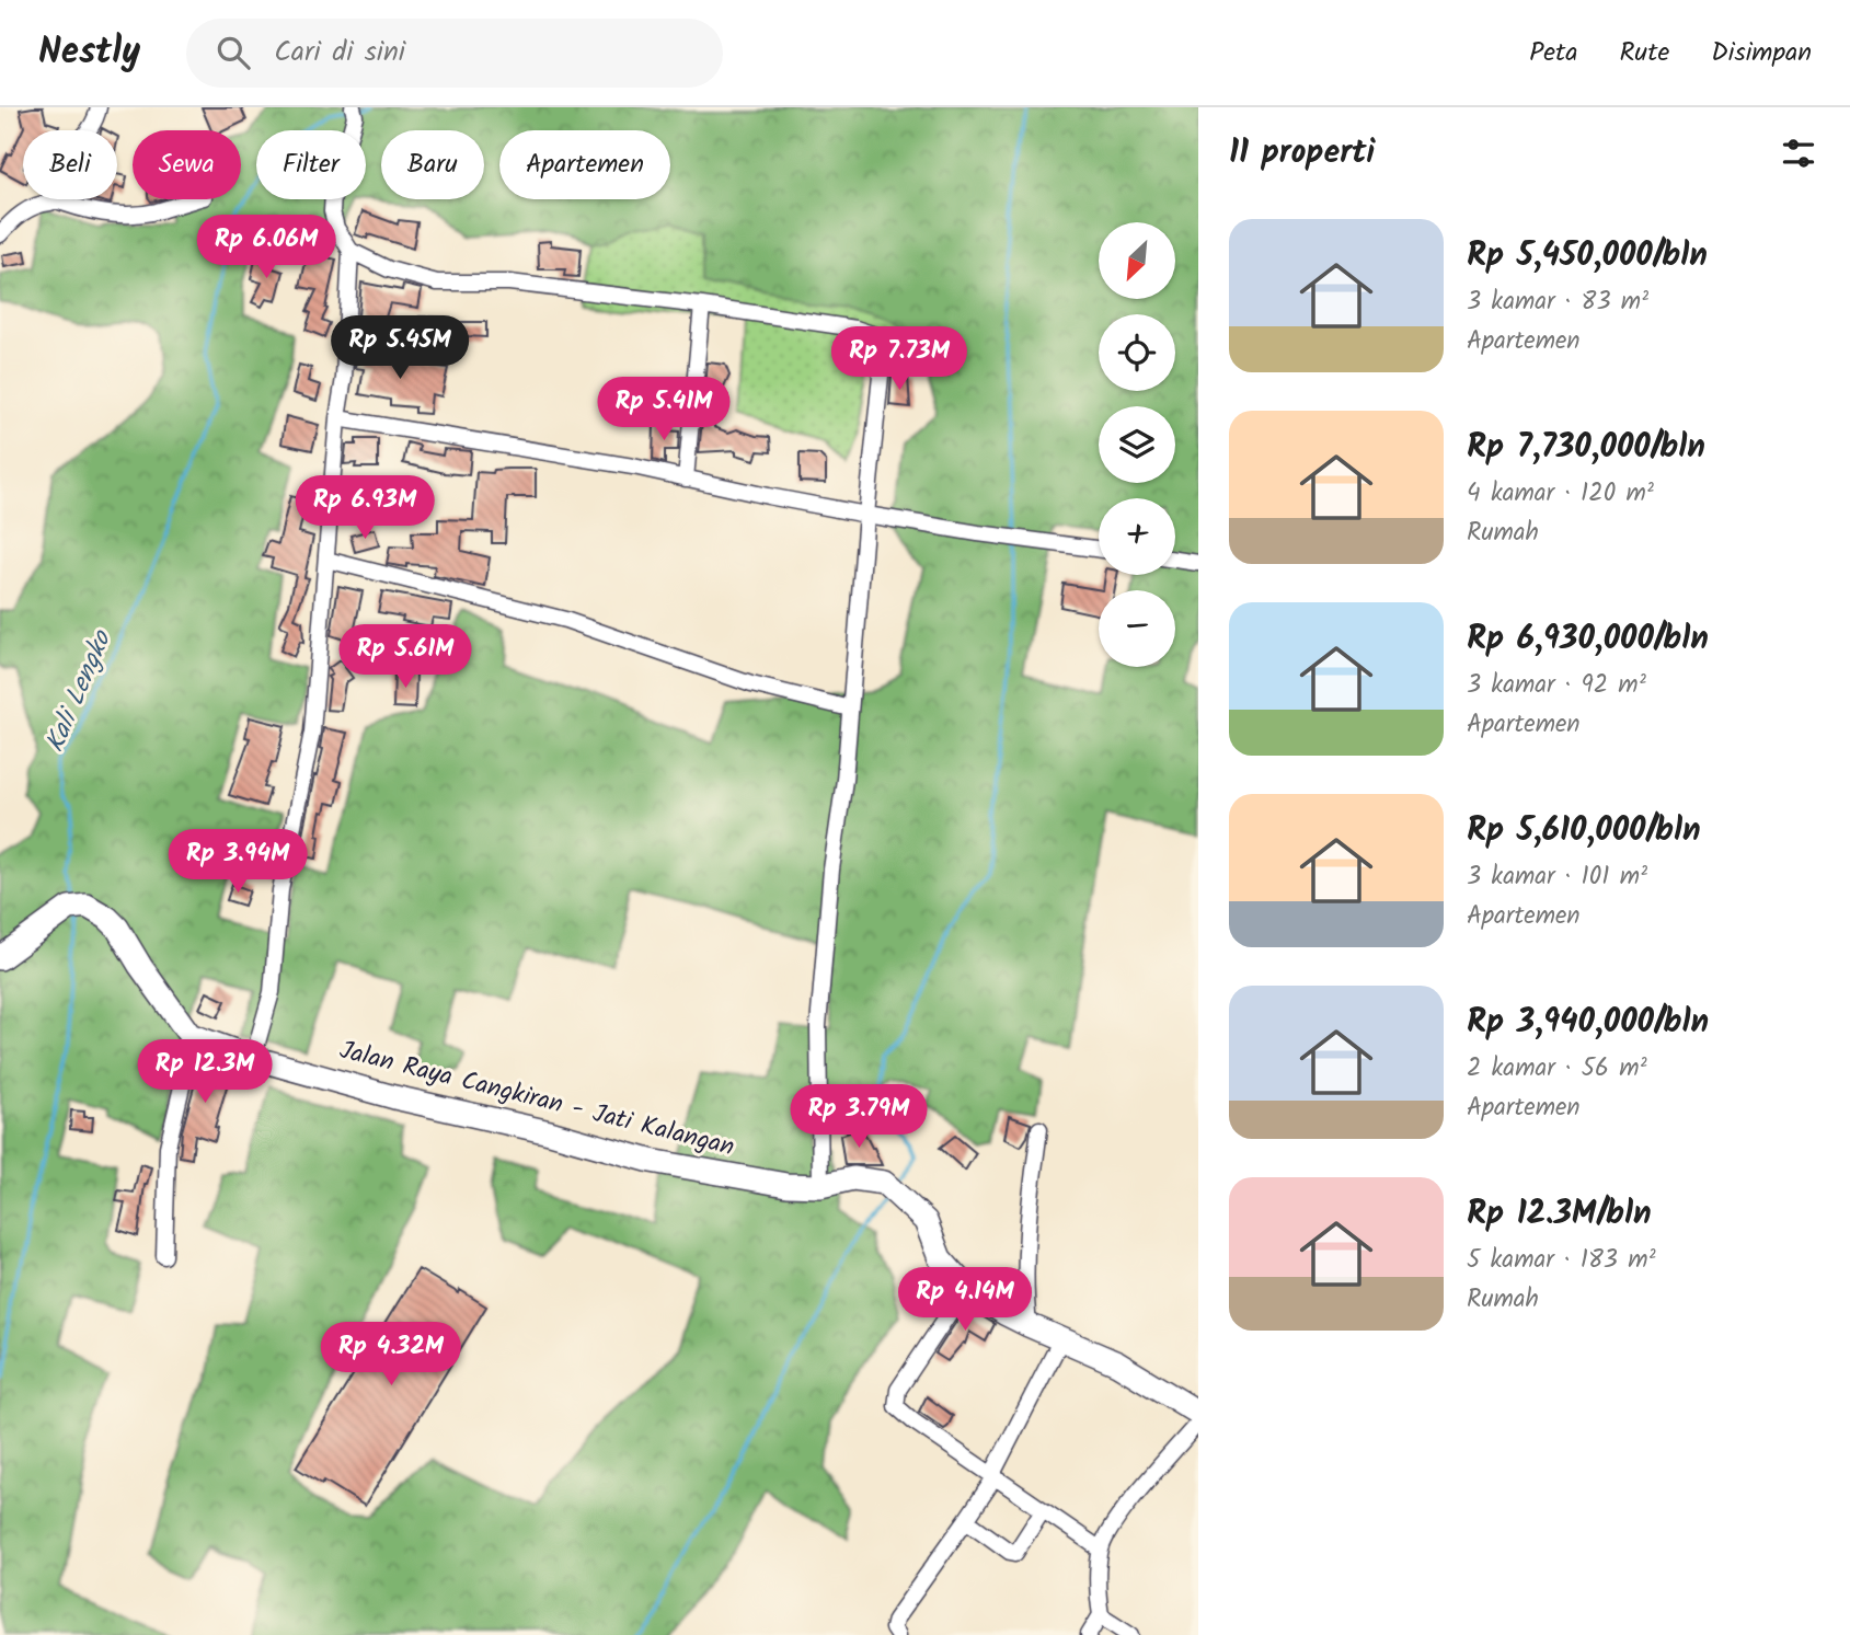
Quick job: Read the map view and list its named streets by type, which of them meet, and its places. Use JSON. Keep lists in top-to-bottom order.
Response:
{
  "streets": {
    "street": ["Jalan Raya Cangkiran - Jati Kalangan"]
  },
  "water": ["Kali Lengko"],
  "north": "bottom left",
  "page": {
    "header": "Nestly",
    "search": "Cari di sini",
    "nav": ["Peta", "Rute", "Disimpan"],
    "heading": "11 properti",
    "chip": [
      "Beli",
      "Sewa",
      "Filter",
      "Baru",
      "Apartemen"
    ],
    "list": [
      {
        "name": "Rp 5,450,000/bln",
        "note": "3 kamar · 83 m² · Apartemen"
      },
      {
        "name": "Rp 7,730,000/bln",
        "note": "4 kamar · 120 m² · Rumah"
      },
      {
        "name": "Rp 6,930,000/bln",
        "note": "3 kamar · 92 m² · Apartemen"
      },
      {
        "name": "Rp 5,610,000/bln",
        "note": "3 kamar · 101 m² · Apartemen"
      },
      {
        "name": "Rp 3,940,000/bln",
        "note": "2 kamar · 56 m² · Apartemen"
      },
      {
        "name": "Rp 12.3M/bln",
        "note": "5 kamar · 183 m² · Rumah"
      }
    ],
    "price": [
      "Rp 6.06M",
      "Rp 5.45M",
      "Rp 7.73M",
      "Rp 5.41M",
      "Rp 6.93M",
      "Rp 5.61M",
      "Rp 3.94M",
      "Rp 12.3M",
      "Rp 3.79M",
      "Rp 4.14M",
      "Rp 4.32M"
    ],
    "map_buttons": ["+", "−"]
  }
}
